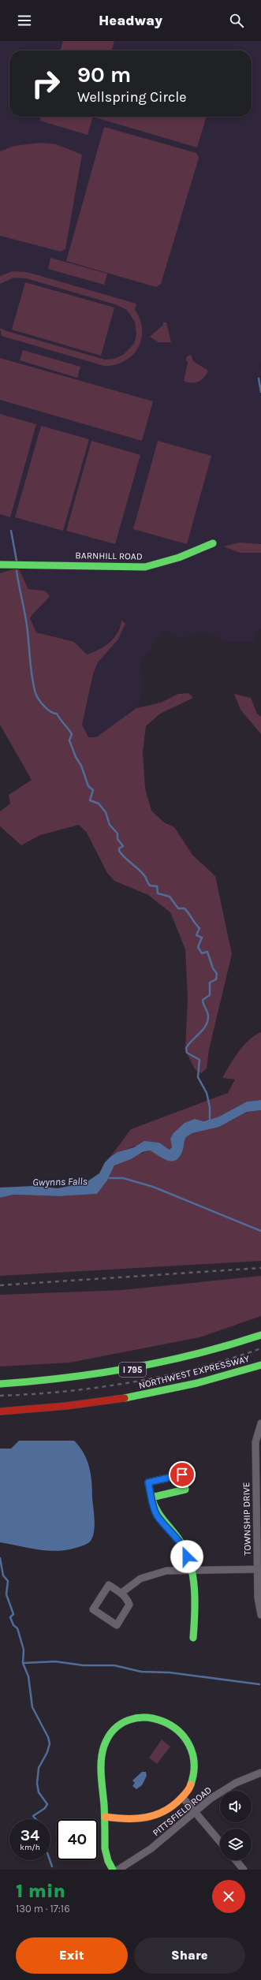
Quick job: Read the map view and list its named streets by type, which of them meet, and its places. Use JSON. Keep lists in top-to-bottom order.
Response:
{
  "streets": {
    "main road": ["BARNHILL ROAD", "I 795", "NORTHWEST EXPRESSWAY"],
    "street": ["TOWNSHIP DRIVE", "PITTSFIELD ROAD"]
  },
  "water": ["Gwynns Falls"],
  "page": {
    "header": "Headway",
    "turn": ["90 m", "Wellspring Circle"],
    "speed": "34 km/h",
    "limit": "40",
    "heading": ["1 min", "130 m · 17:16"],
    "buttons": ["Exit", "Share"]
  }
}
